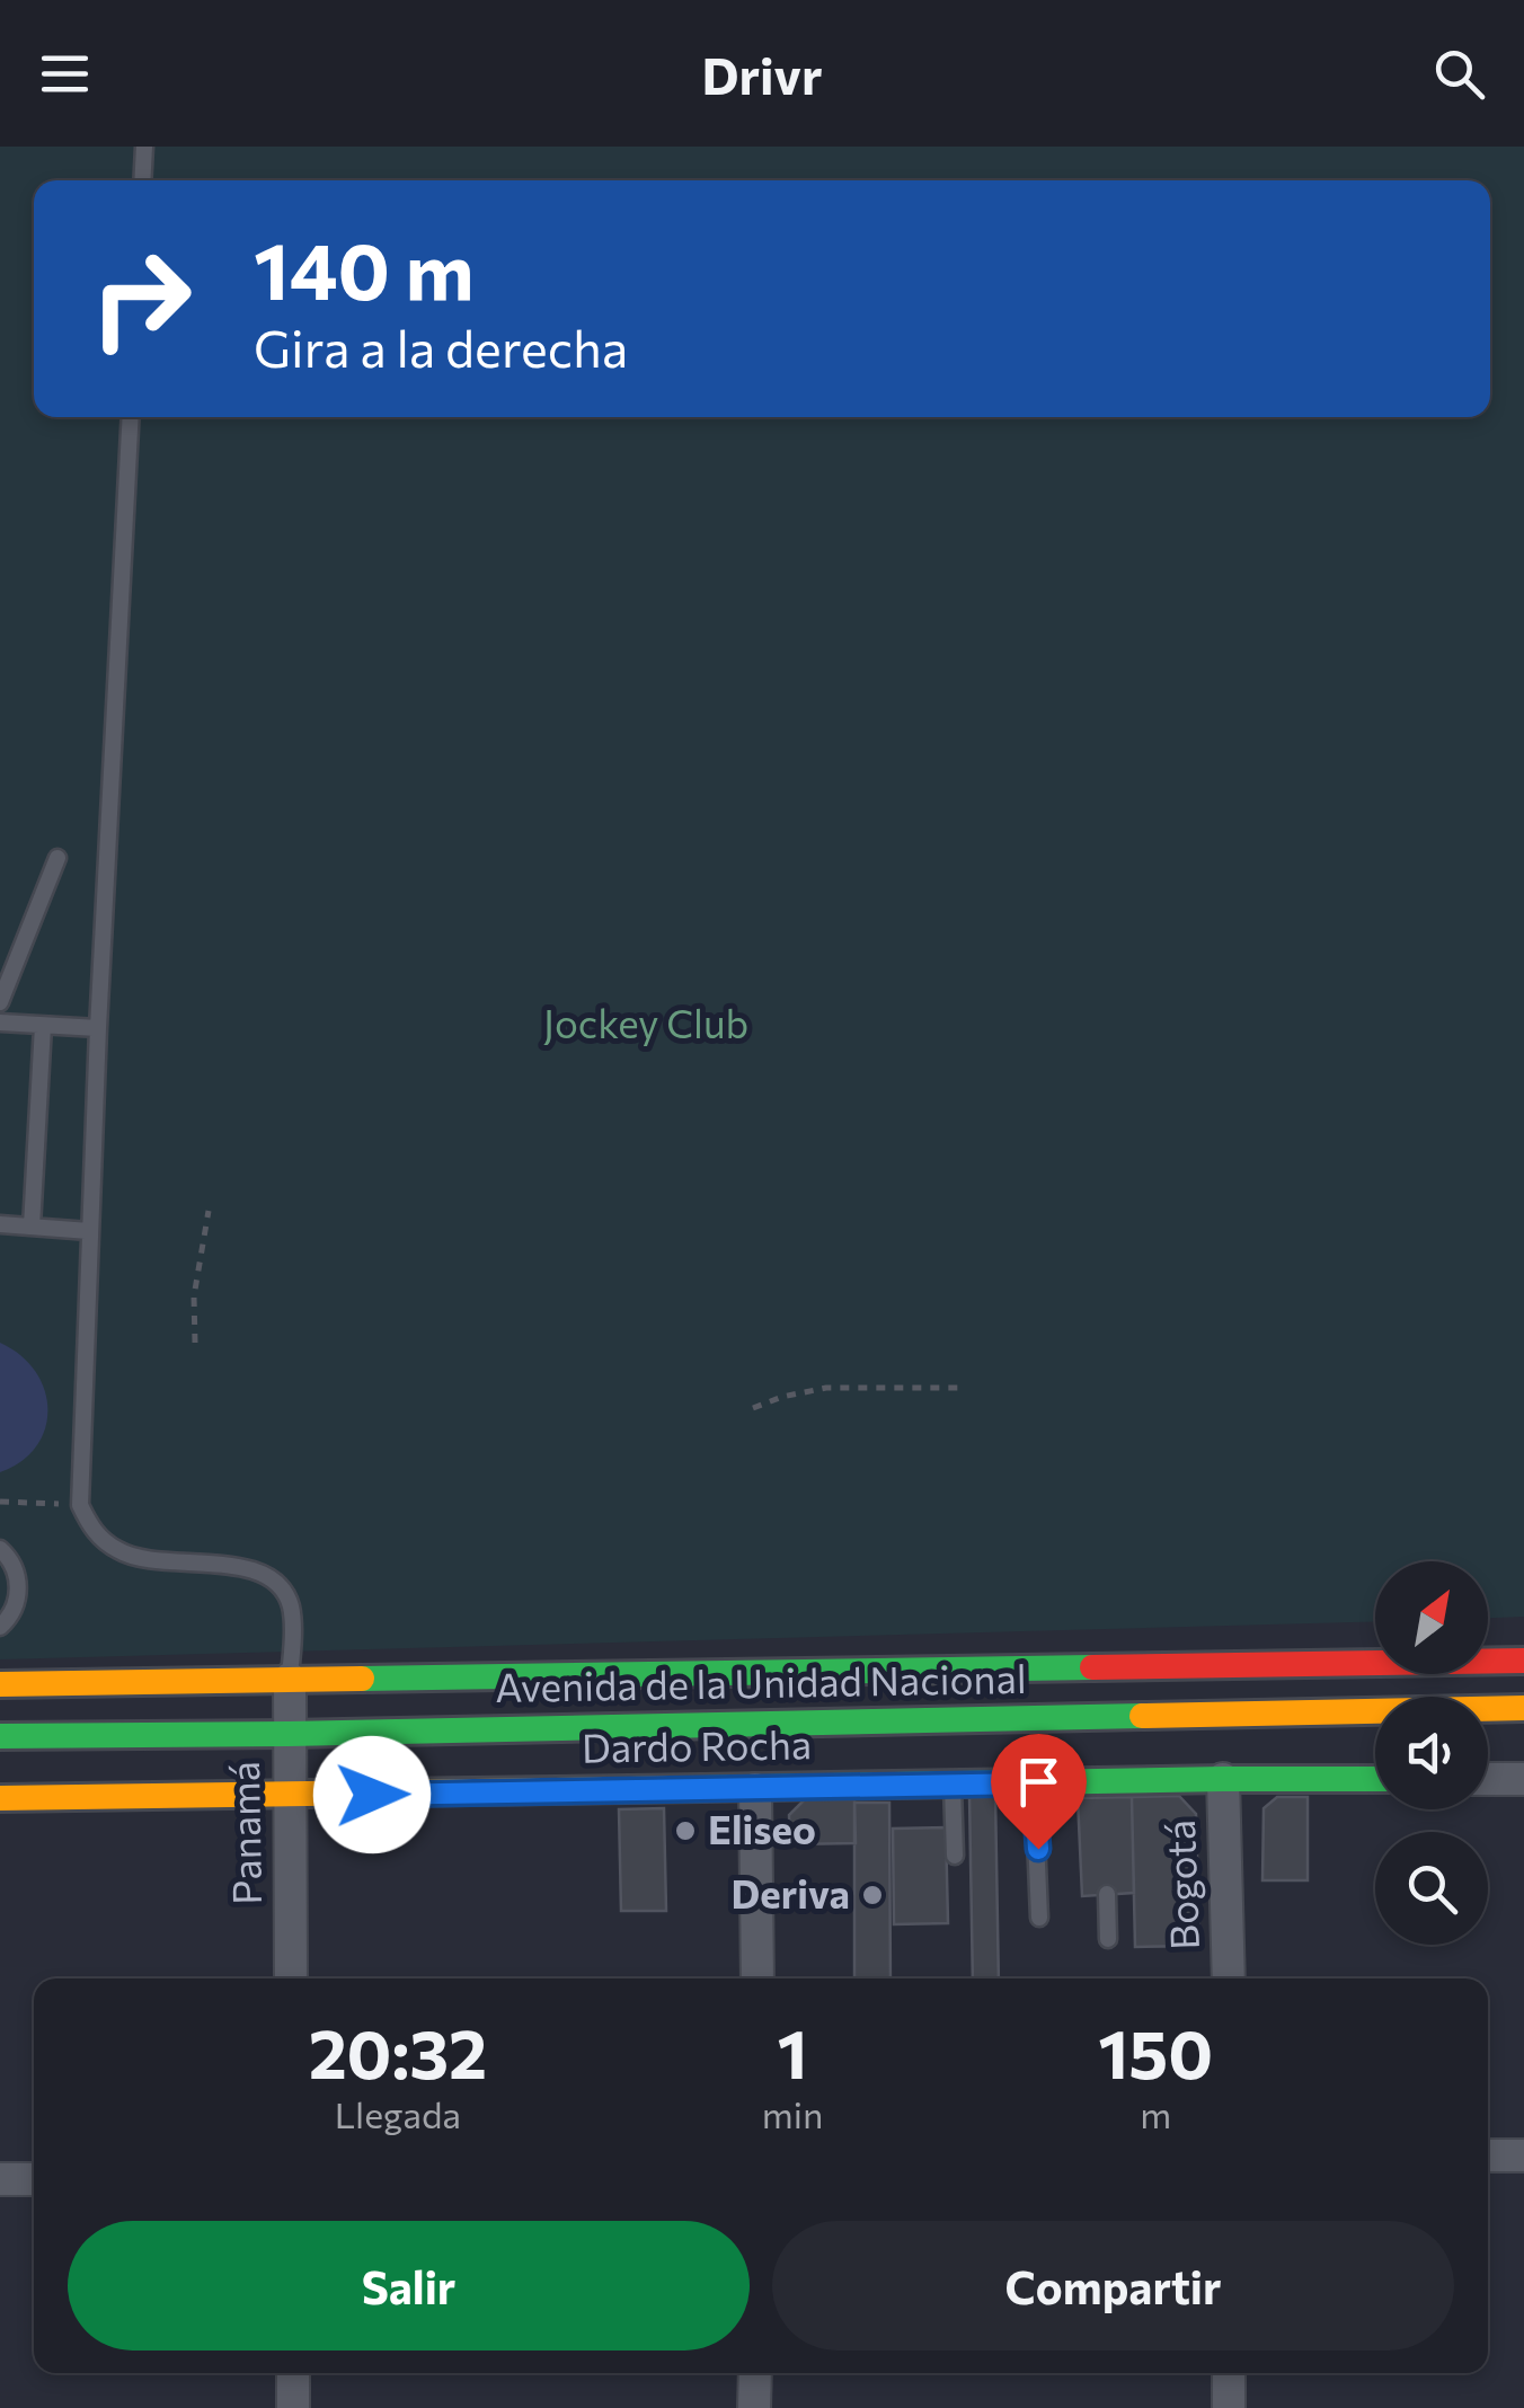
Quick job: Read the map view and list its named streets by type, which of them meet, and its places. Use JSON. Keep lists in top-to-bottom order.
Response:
{
  "streets": {
    "main road": ["Avenida de la Unidad Nacional", "Dardo Rocha"],
    "street": ["Panamá", "Bogotá"]
  },
  "crossings": [
    ["Avenida de la Unidad Nacional", "Panamá"],
    ["Dardo Rocha", "Panamá"],
    ["Dardo Rocha", "Bogotá"]
  ],
  "parks": ["Jockey Club"],
  "places": ["Eliseo", "Deriva"],
  "north": "top right",
  "page": {
    "header": "Drivr",
    "turn": ["140 m", "Gira a la derecha"],
    "eta": [
      "20:32",
      "Llegada",
      "1",
      "min",
      "150",
      "m"
    ],
    "buttons": ["Salir", "Compartir"]
  }
}
